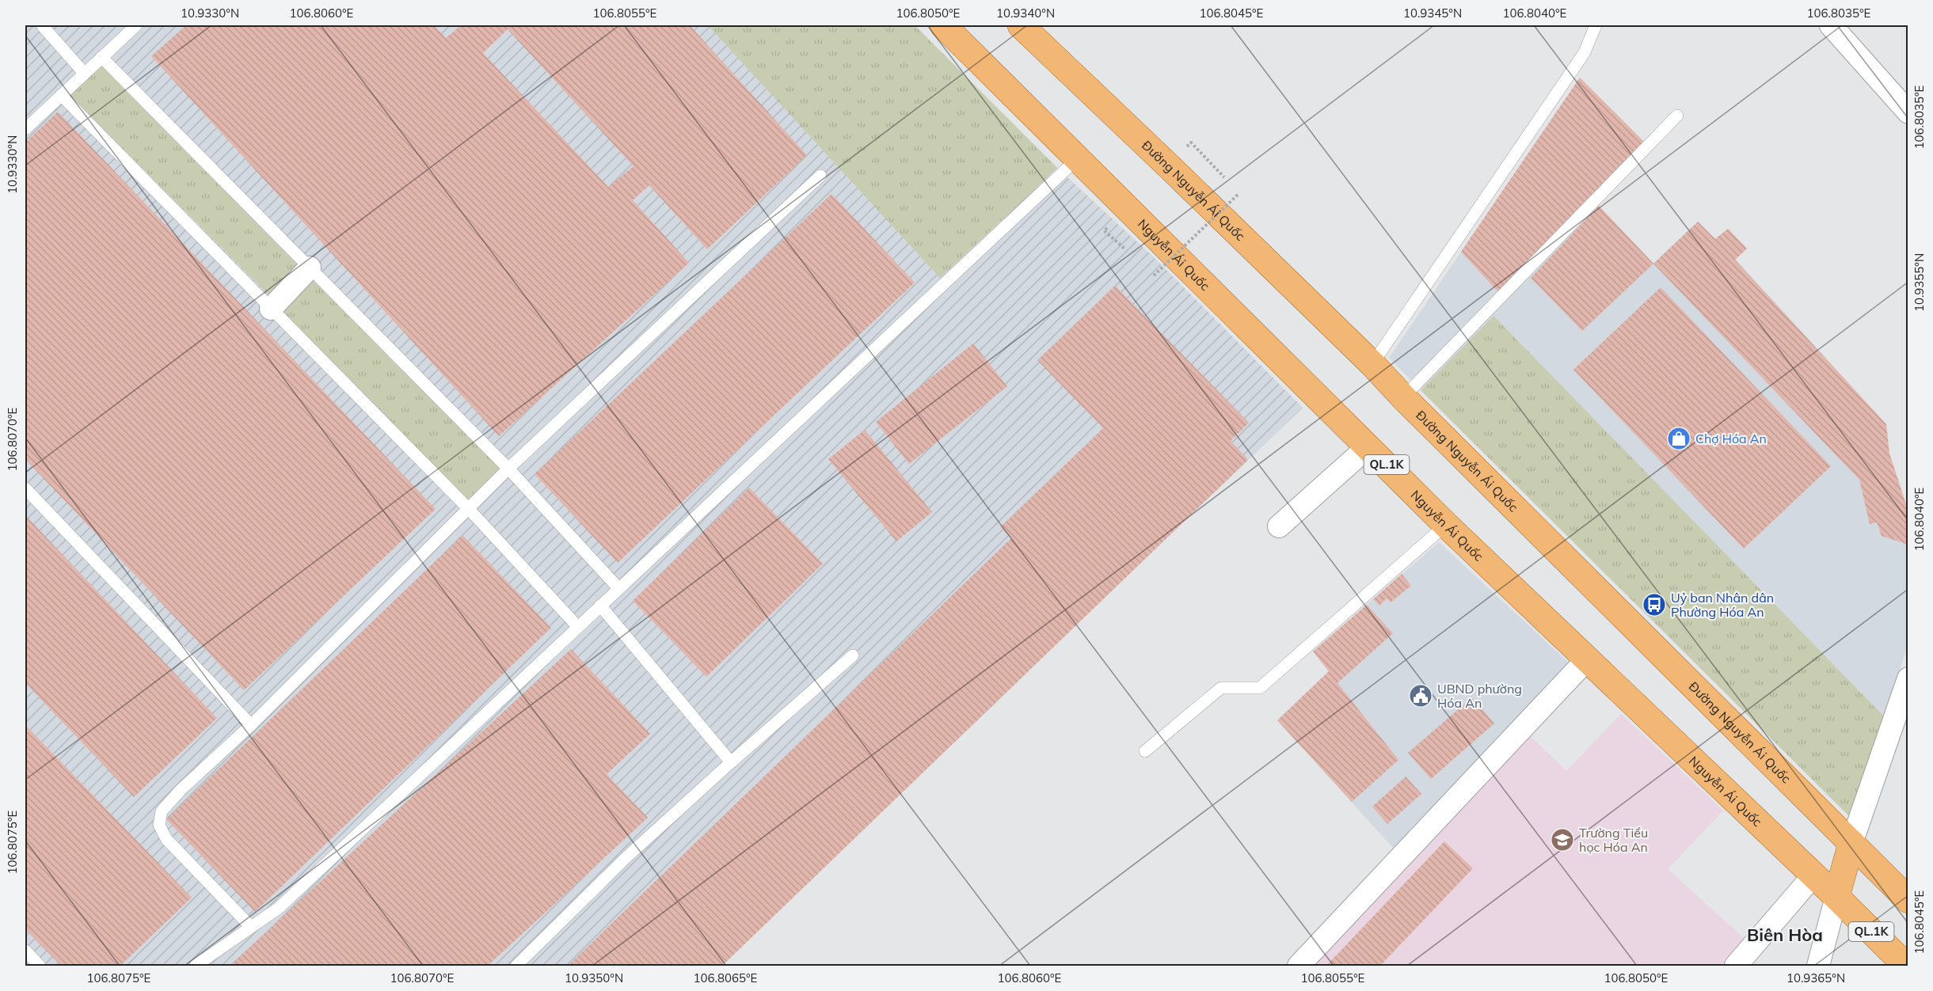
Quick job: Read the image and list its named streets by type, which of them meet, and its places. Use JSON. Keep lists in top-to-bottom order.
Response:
{
  "streets": {
    "main road": ["Đường Nguyễn Ái Quốc", "Nguyễn Ái Quốc", "QL.1K"]
  },
  "crossings": [
    ["Nguyễn Ái Quốc", "QL.1K"]
  ],
  "districts": ["Biên Hòa"],
  "places": {
    "shop": ["Chợ Hóa An"],
    "bus stop": ["Uỷ ban Nhân dân Phường Hóa An"],
    "public building": ["UBND phường Hóa An"],
    "school or university": ["Trường Tiểu học Hóa An"]
  },
  "coordinates": [
    "10.9330°N",
    "106.8060°E",
    "106.8055°E",
    "106.8050°E",
    "10.9340°N",
    "106.8045°E",
    "10.9345°N",
    "106.8040°E",
    "106.8035°E",
    "10.9355°N",
    "106.8070°E",
    "106.8075°E",
    "10.9350°N",
    "106.8065°E",
    "10.9365°N"
  ]
}
